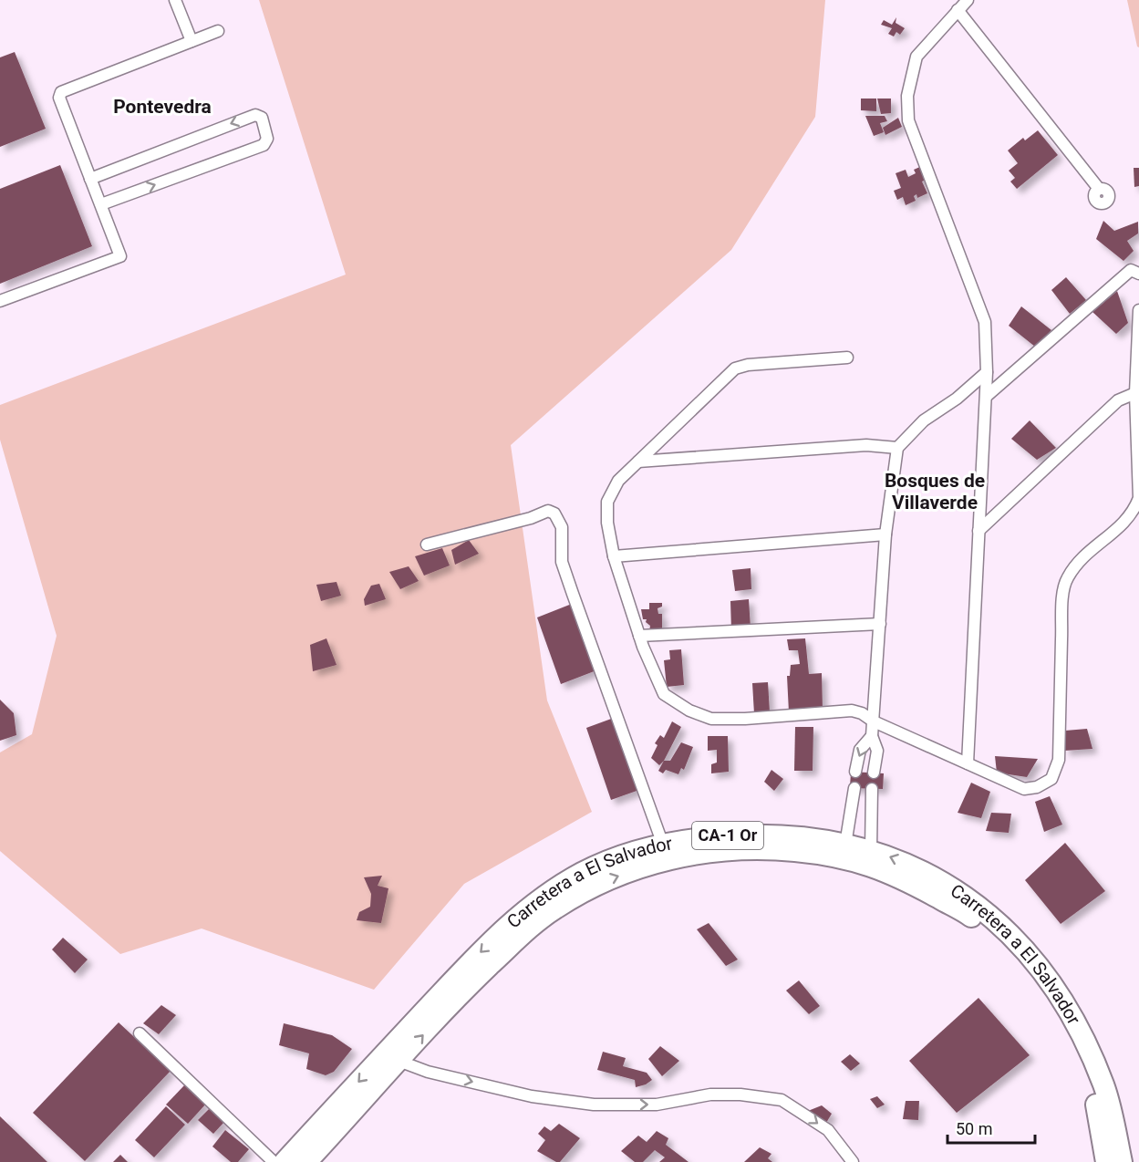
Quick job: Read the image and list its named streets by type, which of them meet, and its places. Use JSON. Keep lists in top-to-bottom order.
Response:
{
  "streets": {
    "highway": ["CA-1 Or", "Carretera a El Salvador"]
  },
  "districts": ["Pontevedra", "Bosques de Villaverde"],
  "scale_bar": "50 m"
}
